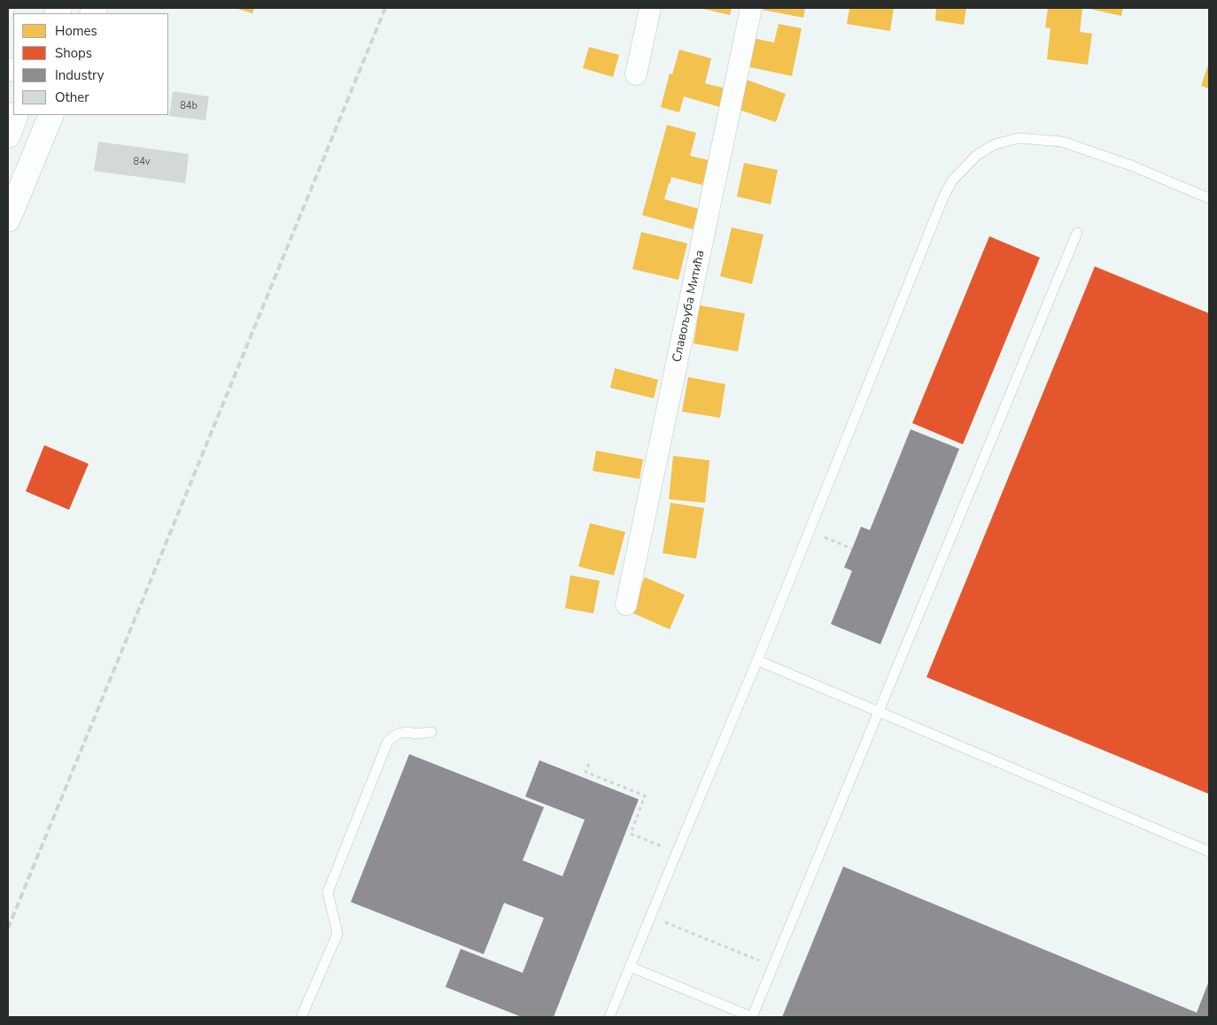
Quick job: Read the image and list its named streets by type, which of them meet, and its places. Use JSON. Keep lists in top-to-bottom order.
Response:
{
  "streets": {
    "street": ["Славољуба Митића"]
  },
  "house_numbers": ["84b", "84v"],
  "legend": [
    "Homes",
    "Shops",
    "Industry",
    "Other"
  ]
}
